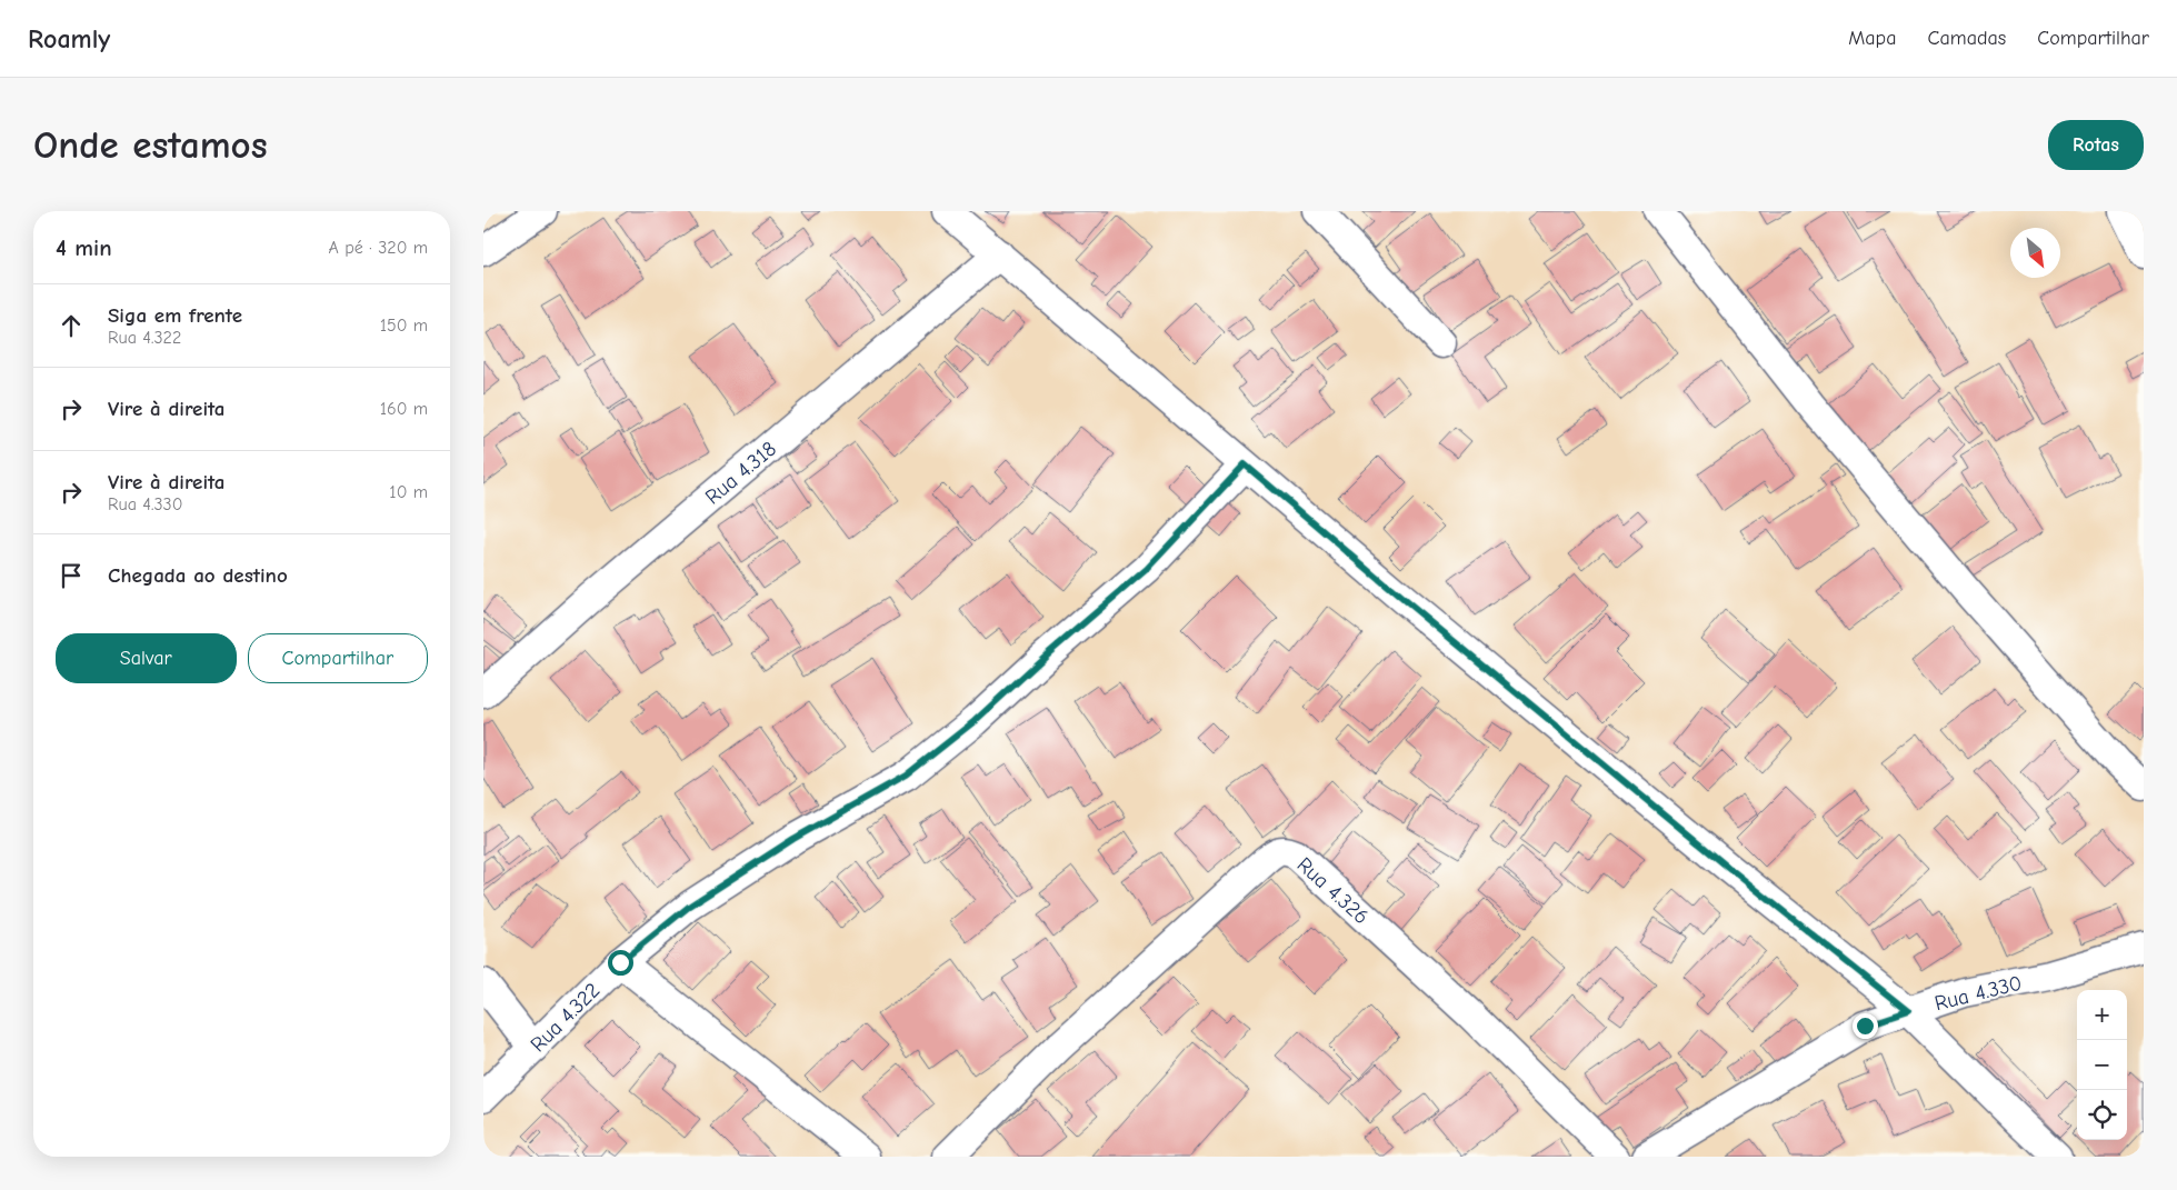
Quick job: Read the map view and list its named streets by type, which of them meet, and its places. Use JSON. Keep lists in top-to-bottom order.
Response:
{
  "streets": {
    "street": [
      "Rua 4.318",
      "Rua 4.326",
      "Rua 4.330",
      "Rua 4.322"
    ]
  },
  "north": "bottom right",
  "page": {
    "header": "Roamly",
    "nav": ["Mapa", "Camadas", "Compartilhar"],
    "buttons": [
      "Rotas",
      ["Salvar", "Compartilhar"]
    ],
    "title": "Onde estamos",
    "heading": ["4 min", "A pé · 320 m"],
    "list": [
      ["Siga em frente", "Rua 4.322", "150 m"],
      ["Vire à direita", "160 m"],
      ["Vire à direita", "Rua 4.330", "10 m"],
      "Chegada ao destino"
    ],
    "map_buttons": ["+", "−"]
  }
}
